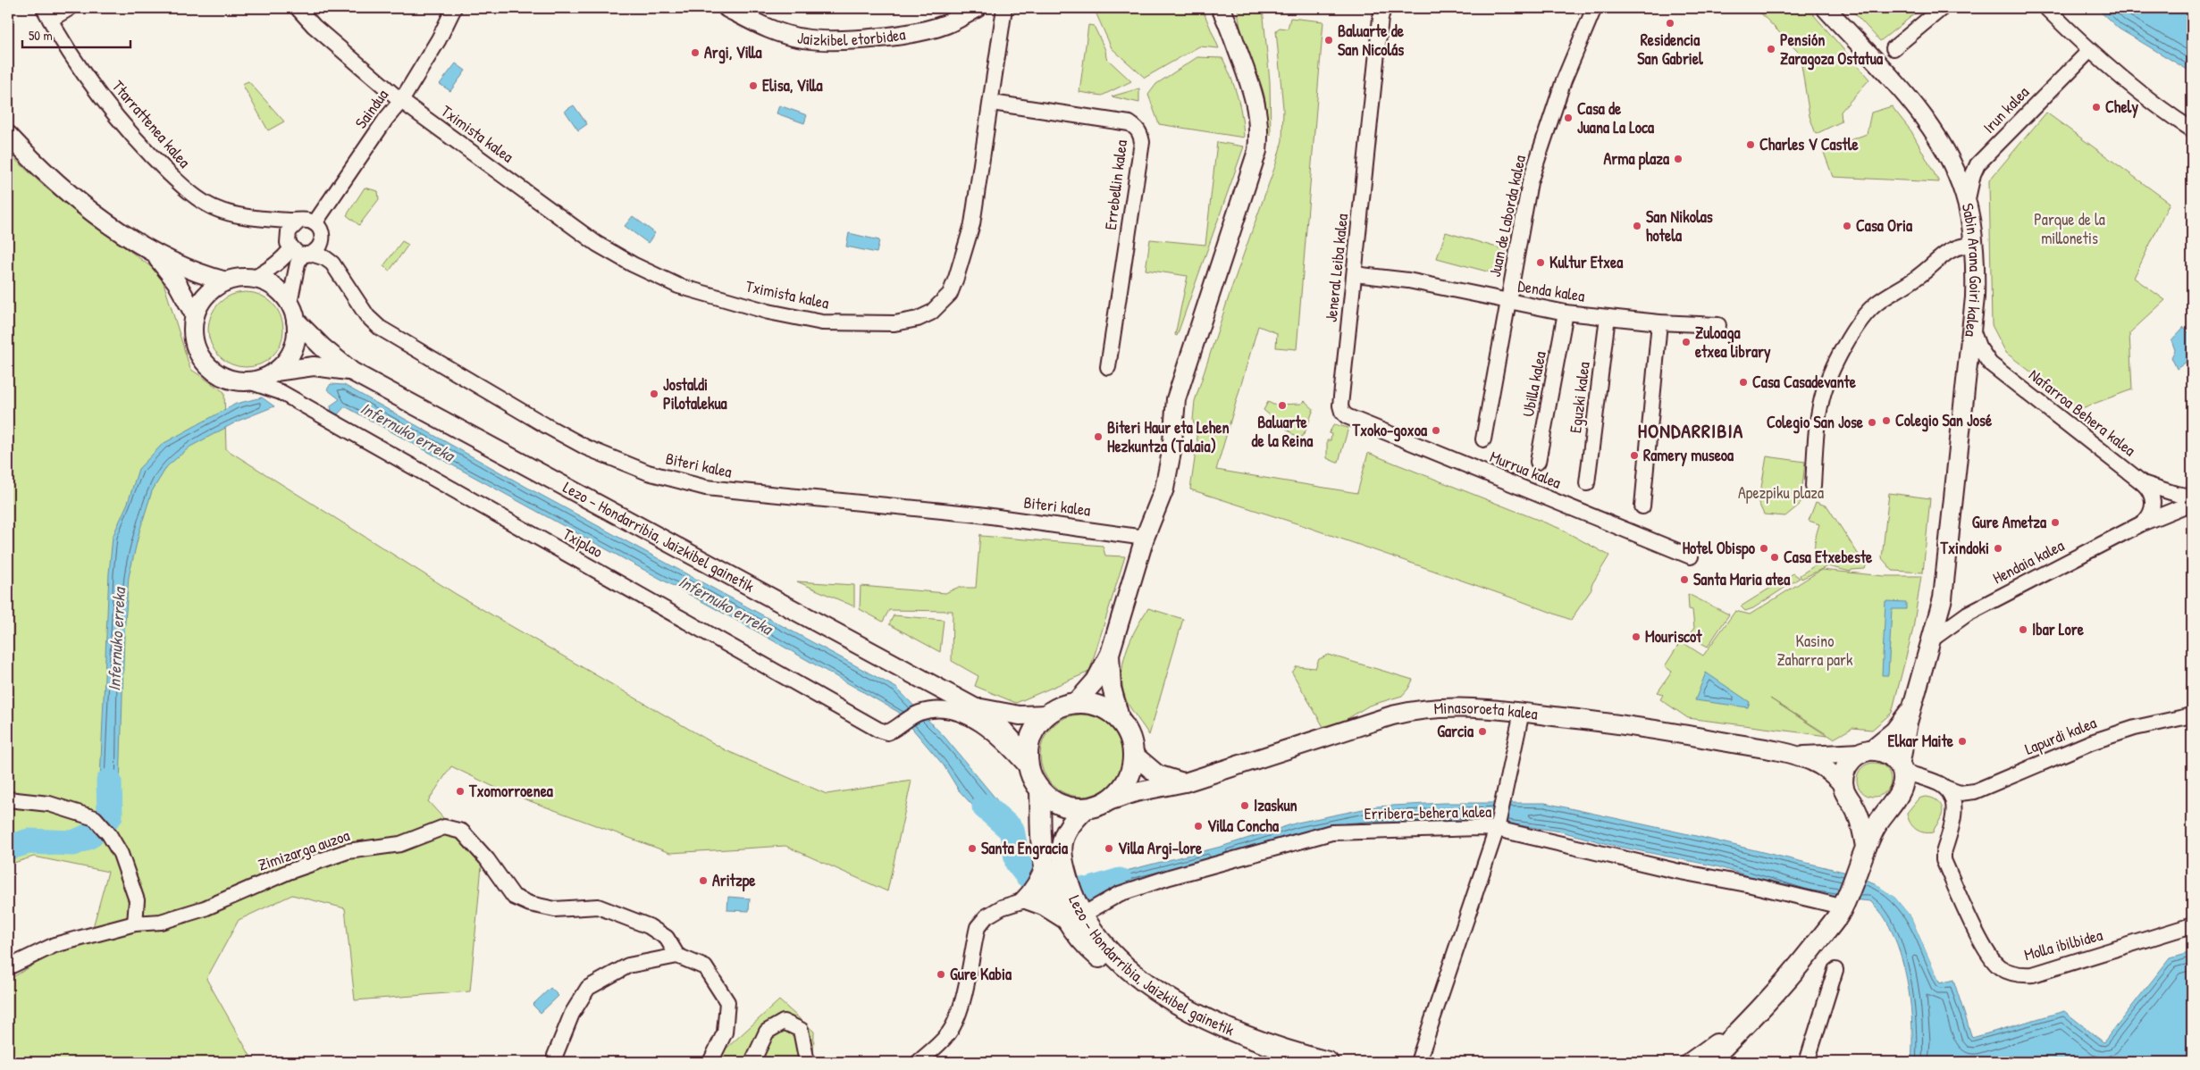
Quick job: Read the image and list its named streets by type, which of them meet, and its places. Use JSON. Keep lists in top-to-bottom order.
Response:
{
  "streets": {
    "main road": ["Lezo – Hondarribia, Jaizkibel gainetik"],
    "street": [
      "Jaizkibel etorbidea",
      "Saindua",
      "Irun kalea",
      "Ttarrattenea kalea",
      "Tximista kalea",
      "Errebellin kalea",
      "Juan de Laborda kalea",
      "Jeneral Leiba kalea",
      "Sabin Arana Goiri kalea",
      "Denda kalea",
      "Ubilla kalea",
      "Eguzki kalea",
      "Nafarroa Behera kalea",
      "Biteri kalea",
      "Murrua kalea",
      "Txiplao",
      "Hendaia kalea",
      "Minasoroeta kalea",
      "Lapurdi kalea",
      "Erribera-behera kalea",
      "Zimizarga auzoa",
      "Molla ibilbidea"
    ]
  },
  "crossings": [
    ["Saindua", "Ttarrattenea kalea"],
    ["Saindua", "Tximista kalea"],
    ["Saindua", "Biteri kalea"],
    ["Irun kalea", "Sabin Arana Goiri kalea"],
    ["Ttarrattenea kalea", "Biteri kalea"],
    ["Tximista kalea", "Errebellin kalea"],
    ["Juan de Laborda kalea", "Denda kalea"],
    ["Jeneral Leiba kalea", "Denda kalea"],
    ["Jeneral Leiba kalea", "Murrua kalea"],
    ["Sabin Arana Goiri kalea", "Nafarroa Behera kalea"],
    ["Sabin Arana Goiri kalea", "Hendaia kalea"],
    ["Sabin Arana Goiri kalea", "Minasoroeta kalea"],
    ["Sabin Arana Goiri kalea", "Lapurdi kalea"],
    ["Denda kalea", "Ubilla kalea"],
    ["Denda kalea", "Eguzki kalea"],
    ["Lezo – Hondarribia, Jaizkibel gainetik", "Txiplao"],
    ["Lezo – Hondarribia, Jaizkibel gainetik", "Minasoroeta kalea"],
    ["Lezo – Hondarribia, Jaizkibel gainetik", "Erribera-behera kalea"],
    ["Txiplao", "Minasoroeta kalea"],
    ["Minasoroeta kalea", "Lapurdi kalea"],
    ["Lapurdi kalea", "Molla ibilbidea"]
  ],
  "districts": ["HONDARRIBIA"],
  "water": ["Infernuko erreka"],
  "parks": ["Parque de la millonetis", "Apezpiku plaza", "Kasino Zaharra park"],
  "places": [
    "Residencia San Gabriel",
    "Baluarte de San Nicolás",
    "Pensión Zaragoza Ostatua",
    "Argi, Villa",
    "Elisa, Villa",
    "Chely",
    "Casa de Juana La Loca",
    "Charles V Castle",
    "Arma plaza",
    "San Nikolas hotela",
    "Casa Oria",
    "Kultur Etxea",
    "Zuloaga etxea library",
    "Casa Casadevante",
    "Jostaldi Pilotalekua",
    "Baluarte de la Reina",
    "Colegio San José",
    "Colegio San Jose",
    "Txoko-goxoa",
    "Biteri Haur eta Lehen Hezkuntza (Talaia)",
    "Ramery museoa",
    "Gure Ametza",
    "Hotel Obispo",
    "Txindoki",
    "Casa Etxebeste",
    "Santa Maria atea",
    "Ibar Lore",
    "Mouriscot",
    "Garcia",
    "Elkar Maite",
    "Txomorroenea",
    "Izaskun",
    "Villa Concha",
    "Santa Engracia",
    "Villa Argi-lore",
    "Aritzpe",
    "Gure Kabia"
  ],
  "scale_bar": "50 m"
}
